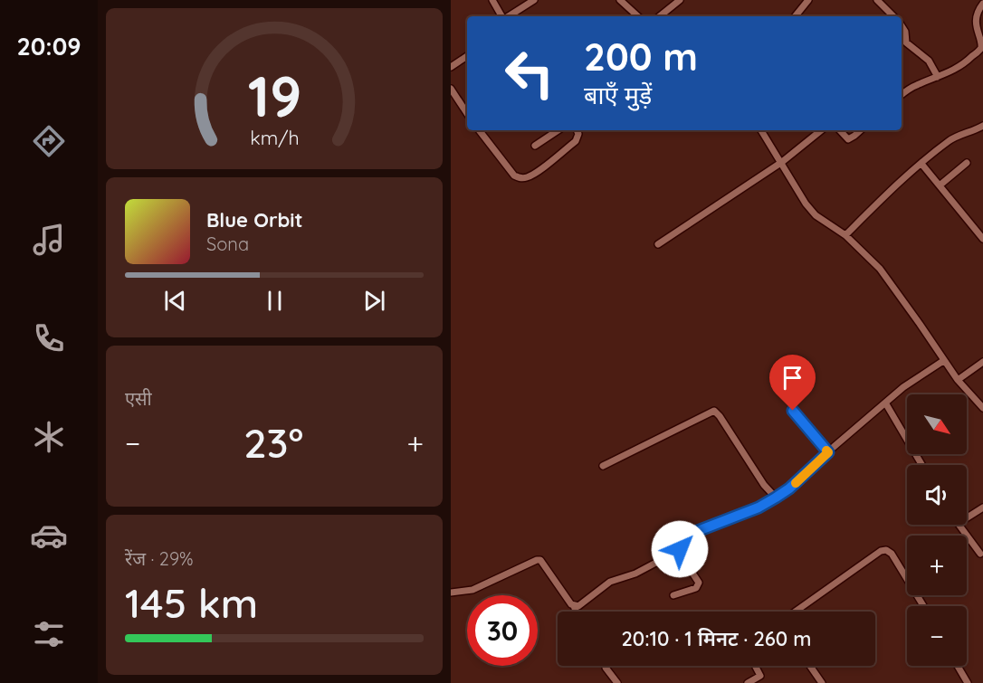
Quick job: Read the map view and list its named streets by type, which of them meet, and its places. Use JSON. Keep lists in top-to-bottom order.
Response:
{
  "north": "bottom right",
  "page": {
    "tabs": "20:09",
    "turn": ["200 m", "बाएँ मुड़ें"],
    "song": ["Blue Orbit", "Sona"],
    "tile": [
      "एसी",
      ["रेंज · 29%", "145 km"]
    ],
    "map_buttons": ["+", "−"],
    "heat": ["−", "23°", "+"],
    "limit": "30",
    "trip": "20:10 · 1 मिनट · 260 m",
    "gauge": ["19", "km/h"]
  }
}
